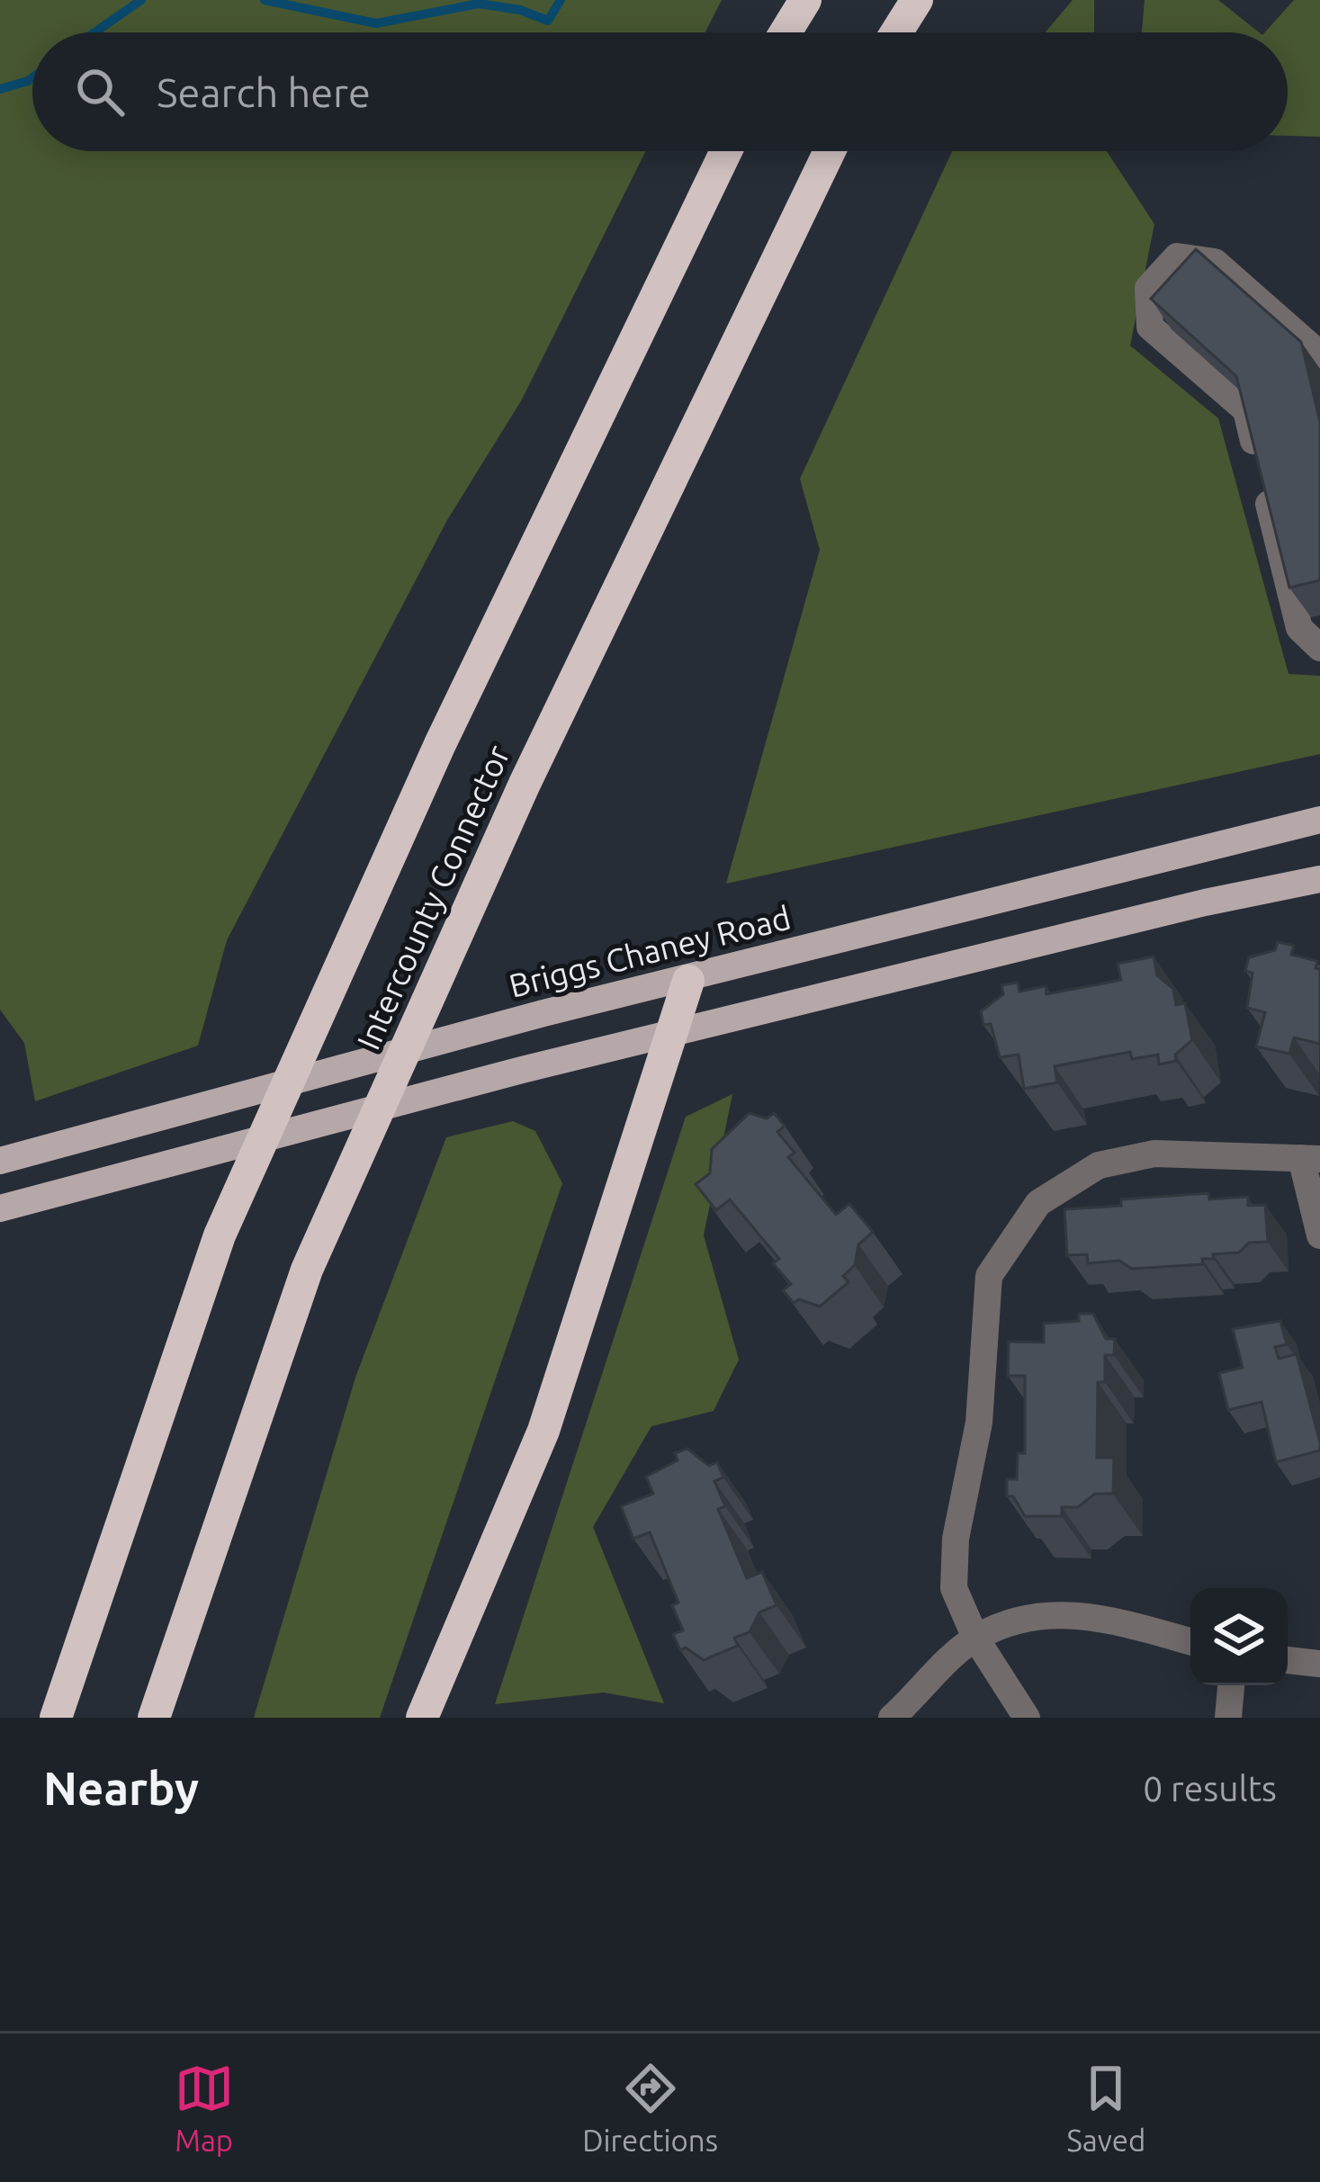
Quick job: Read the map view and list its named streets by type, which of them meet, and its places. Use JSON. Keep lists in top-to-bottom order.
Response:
{
  "streets": {
    "highway": ["Intercounty Connector"],
    "main road": ["Briggs Chaney Road"]
  },
  "page": {
    "search": "Search here",
    "heading": ["Nearby", "0 results"],
    "nav": ["Map", "Directions", "Saved"]
  }
}
